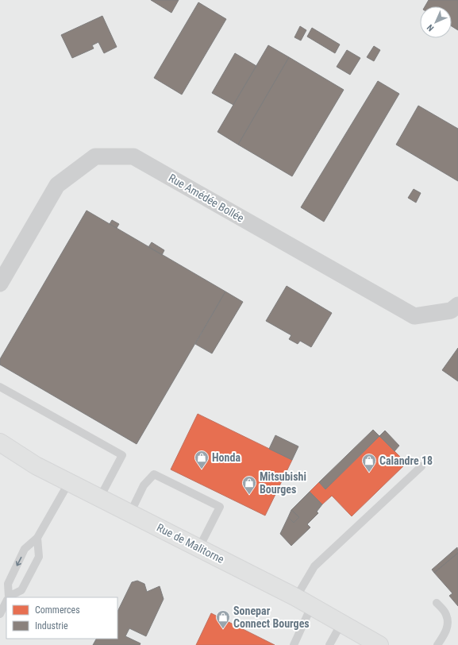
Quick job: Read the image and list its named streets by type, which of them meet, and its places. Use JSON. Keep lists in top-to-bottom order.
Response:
{
  "streets": {
    "main road": ["Rue de Malitorne"],
    "street": ["Rue Amédée Bollée"]
  },
  "places": {
    "shop": [
      "Honda",
      "Calandre 18",
      "Mitsubishi Bourges",
      "Sonepar Connect Bourges"
    ]
  },
  "legend": ["Commerces", "Industrie"],
  "north": "bottom left"
}
